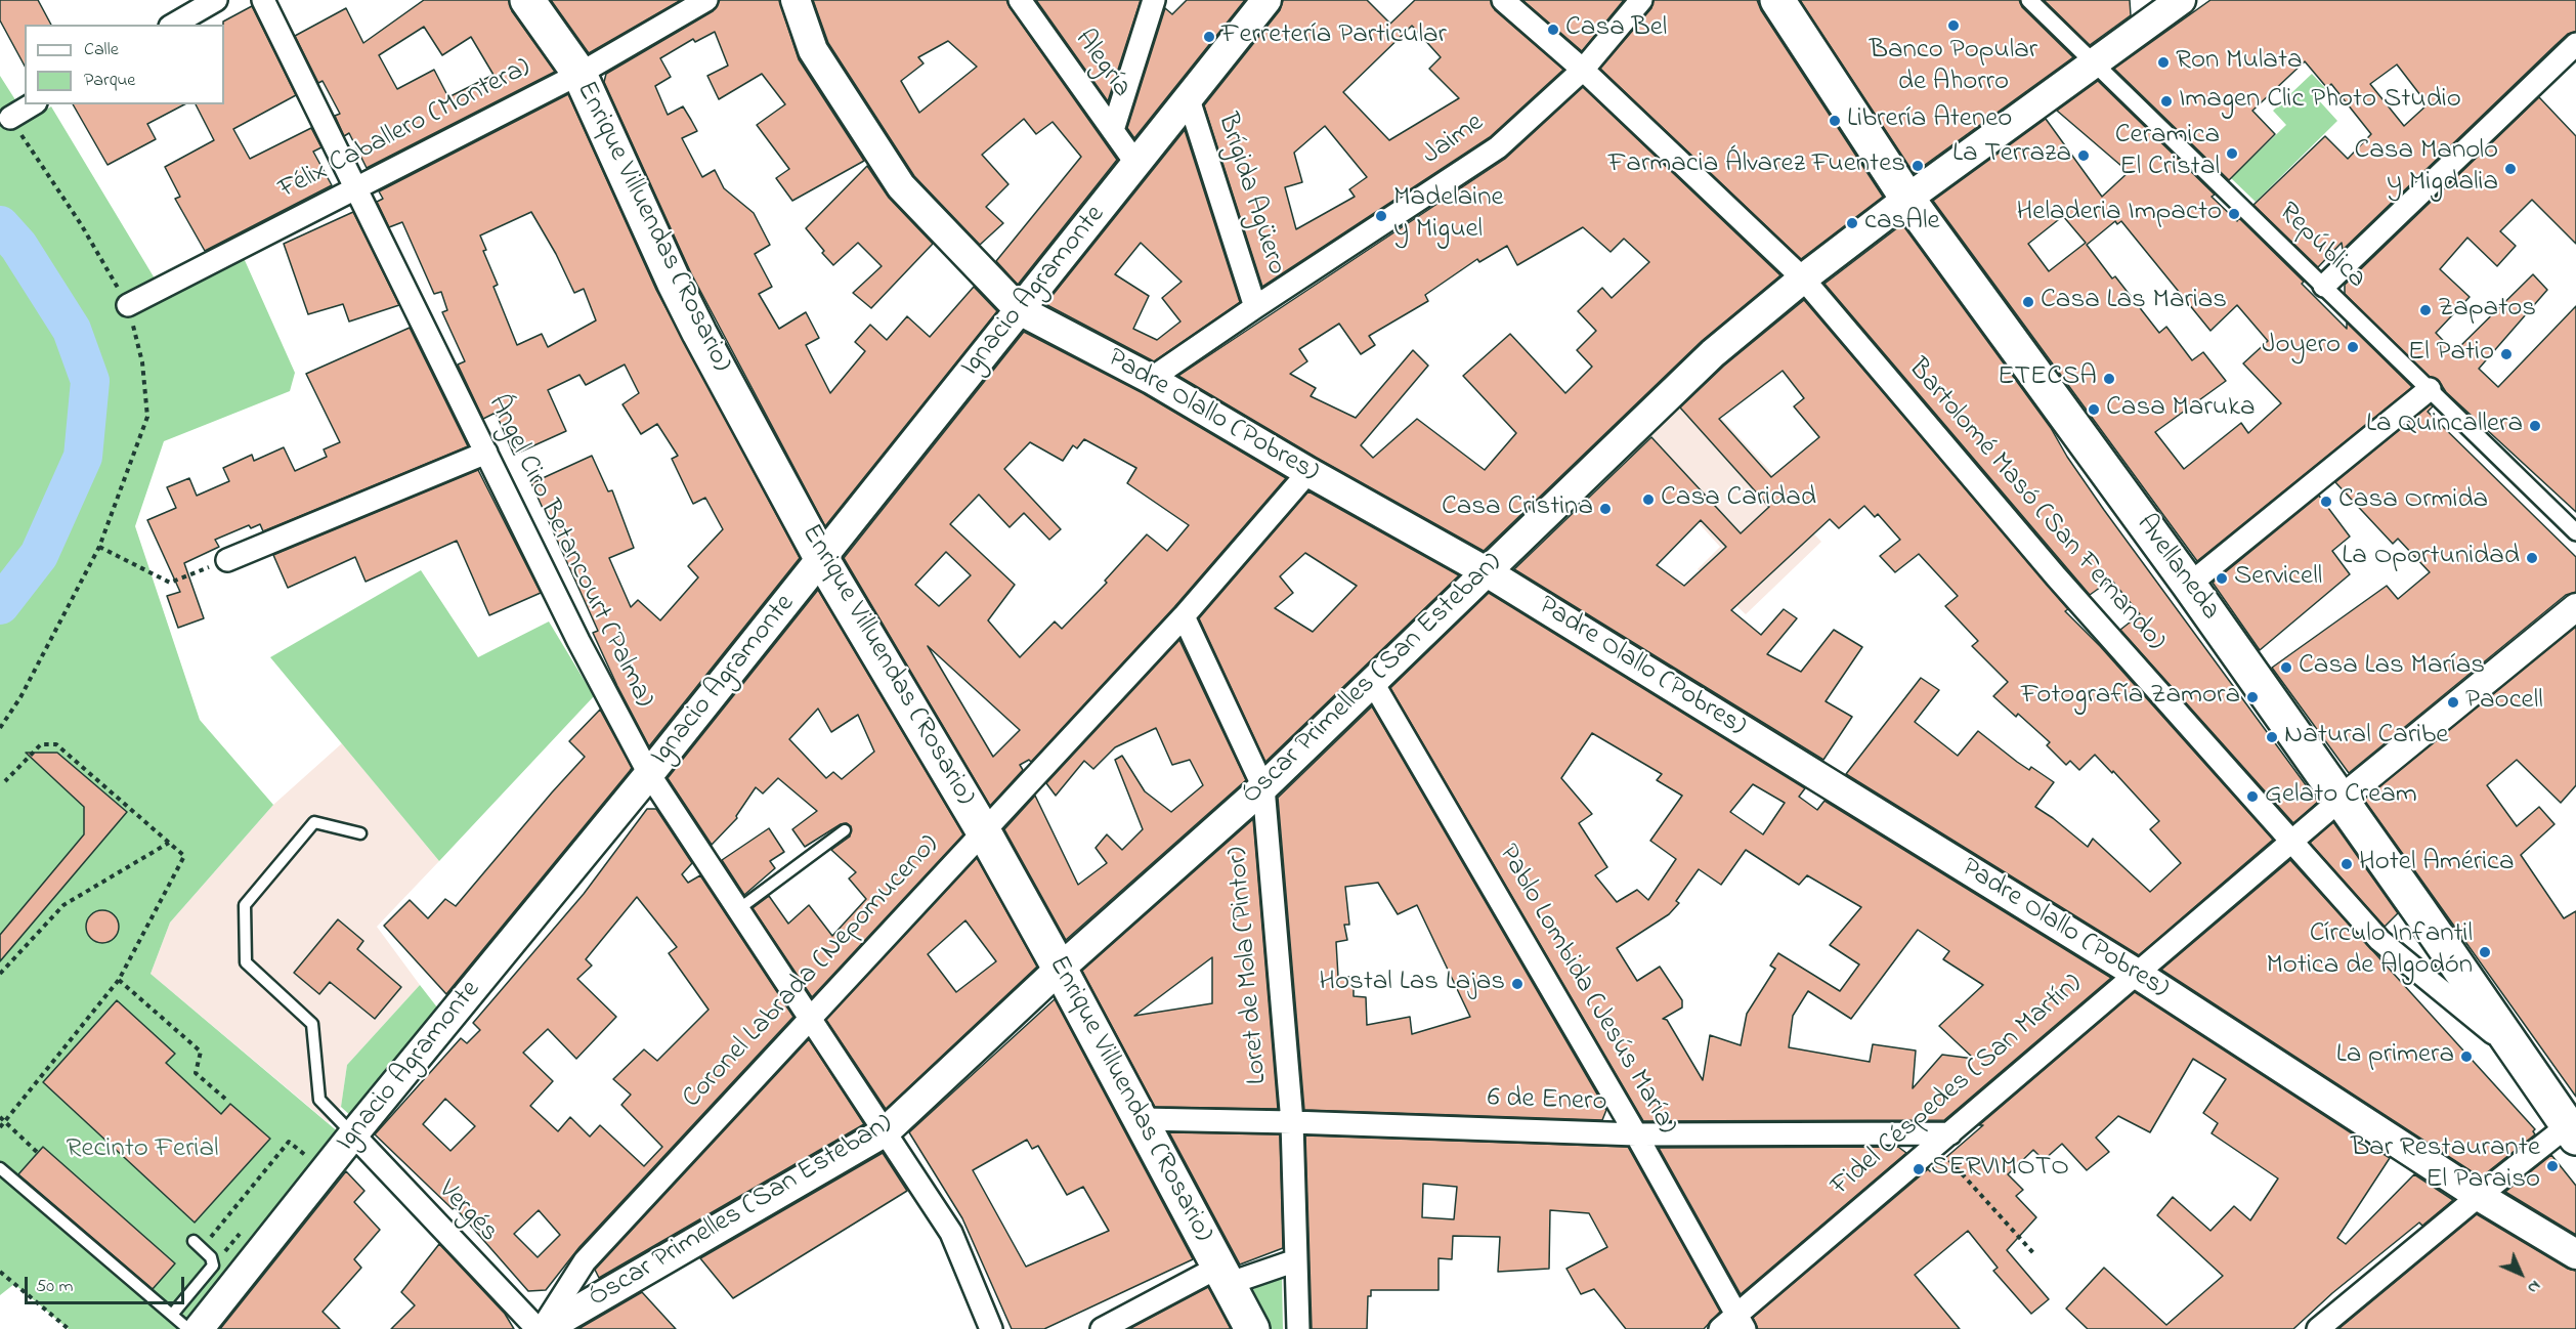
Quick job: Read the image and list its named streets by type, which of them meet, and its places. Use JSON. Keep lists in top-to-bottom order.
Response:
{
  "streets": {
    "main road": [
      "Enrique Villuendas (Rosario)",
      "Ignacio Agramonte",
      "Padre Olallo (Pobres)",
      "Avellaneda",
      "Óscar Primelles (San Esteban)"
    ],
    "street": [
      "Alegría",
      "Félix Caballero (Montera)",
      "Jaime",
      "Brígida Agüero",
      "República",
      "Bartolomé Masó (San Fernando)",
      "Ángel Ciro Betancourt (Palma)",
      "Loret de Mola (Pintor)",
      "Coronel Labrada (Nepomuceno)",
      "Pablo Lombida (Jesús María)",
      "Fidel Céspedes (San Martín)",
      "6 de Enero",
      "Vergés"
    ]
  },
  "crossings": [
    ["Alegría", "Ignacio Agramonte"],
    ["Félix Caballero (Montera)", "Enrique Villuendas (Rosario)"],
    ["Félix Caballero (Montera)", "Ángel Ciro Betancourt (Palma)"],
    ["Jaime", "Brígida Agüero"],
    ["Jaime", "Padre Olallo (Pobres)"],
    ["Jaime", "Bartolomé Masó (San Fernando)"],
    ["Brígida Agüero", "Ignacio Agramonte"],
    ["Enrique Villuendas (Rosario)", "Ignacio Agramonte"],
    ["Enrique Villuendas (Rosario)", "Óscar Primelles (San Esteban)"],
    ["Enrique Villuendas (Rosario)", "Coronel Labrada (Nepomuceno)"],
    ["Enrique Villuendas (Rosario)", "6 de Enero"],
    ["República", "Óscar Primelles (San Esteban)"],
    ["Ignacio Agramonte", "Padre Olallo (Pobres)"],
    ["Ignacio Agramonte", "Ángel Ciro Betancourt (Palma)"],
    ["Ignacio Agramonte", "Vergés"],
    ["Padre Olallo (Pobres)", "Óscar Primelles (San Esteban)"],
    ["Padre Olallo (Pobres)", "Coronel Labrada (Nepomuceno)"],
    ["Padre Olallo (Pobres)", "Fidel Céspedes (San Martín)"],
    ["Bartolomé Masó (San Fernando)", "Avellaneda"],
    ["Bartolomé Masó (San Fernando)", "Óscar Primelles (San Esteban)"],
    ["Bartolomé Masó (San Fernando)", "Fidel Céspedes (San Martín)"],
    ["Ángel Ciro Betancourt (Palma)", "Óscar Primelles (San Esteban)"],
    ["Ángel Ciro Betancourt (Palma)", "Coronel Labrada (Nepomuceno)"],
    ["Avellaneda", "Óscar Primelles (San Esteban)"],
    ["Avellaneda", "Fidel Céspedes (San Martín)"],
    ["Óscar Primelles (San Esteban)", "Loret de Mola (Pintor)"],
    ["Óscar Primelles (San Esteban)", "Coronel Labrada (Nepomuceno)"],
    ["Óscar Primelles (San Esteban)", "Pablo Lombida (Jesús María)"],
    ["Óscar Primelles (San Esteban)", "Vergés"],
    ["Loret de Mola (Pintor)", "Coronel Labrada (Nepomuceno)"],
    ["Loret de Mola (Pintor)", "6 de Enero"],
    ["Coronel Labrada (Nepomuceno)", "Vergés"],
    ["Pablo Lombida (Jesús María)", "Fidel Céspedes (San Martín)"],
    ["Pablo Lombida (Jesús María)", "6 de Enero"],
    ["Fidel Céspedes (San Martín)", "6 de Enero"]
  ],
  "parks": ["Recinto Ferial"],
  "places": [
    "Banco Popular de Ahorro",
    "Casa Bel",
    "Ferretería Particular",
    "Ron Mulata",
    "Imagen Clic Photo Studio",
    "Librería Ateneo",
    "Ceramica El Cristal",
    "La Terraza",
    "Farmacia Álvarez Fuentes",
    "Casa Manolo y Migdalia",
    "Heladeria Impacto",
    "Madelaine y Miguel",
    "casAle",
    "Casa Las Marias",
    "Zapatos",
    "Joyero",
    "El Patio",
    "ETECSA",
    "Casa Maruka",
    "La Quincallera",
    "Casa Caridad",
    "Casa Ormida",
    "Casa Cristina",
    "La Oportunidad",
    "Servicell",
    "Casa Las Marías",
    "Fotografía Zamora",
    "Paocell",
    "Natural Caribe",
    "Gelato Cream",
    "Hotel América",
    "Círculo Infantil Motica de Algodón",
    "Hostal Las Lajas",
    "La primera",
    "Bar Restaurante El Paraiso",
    "SERVIMOTO"
  ],
  "legend": ["Calle", "Parque"],
  "scale_bar": "50 m",
  "north": "bottom right"
}
